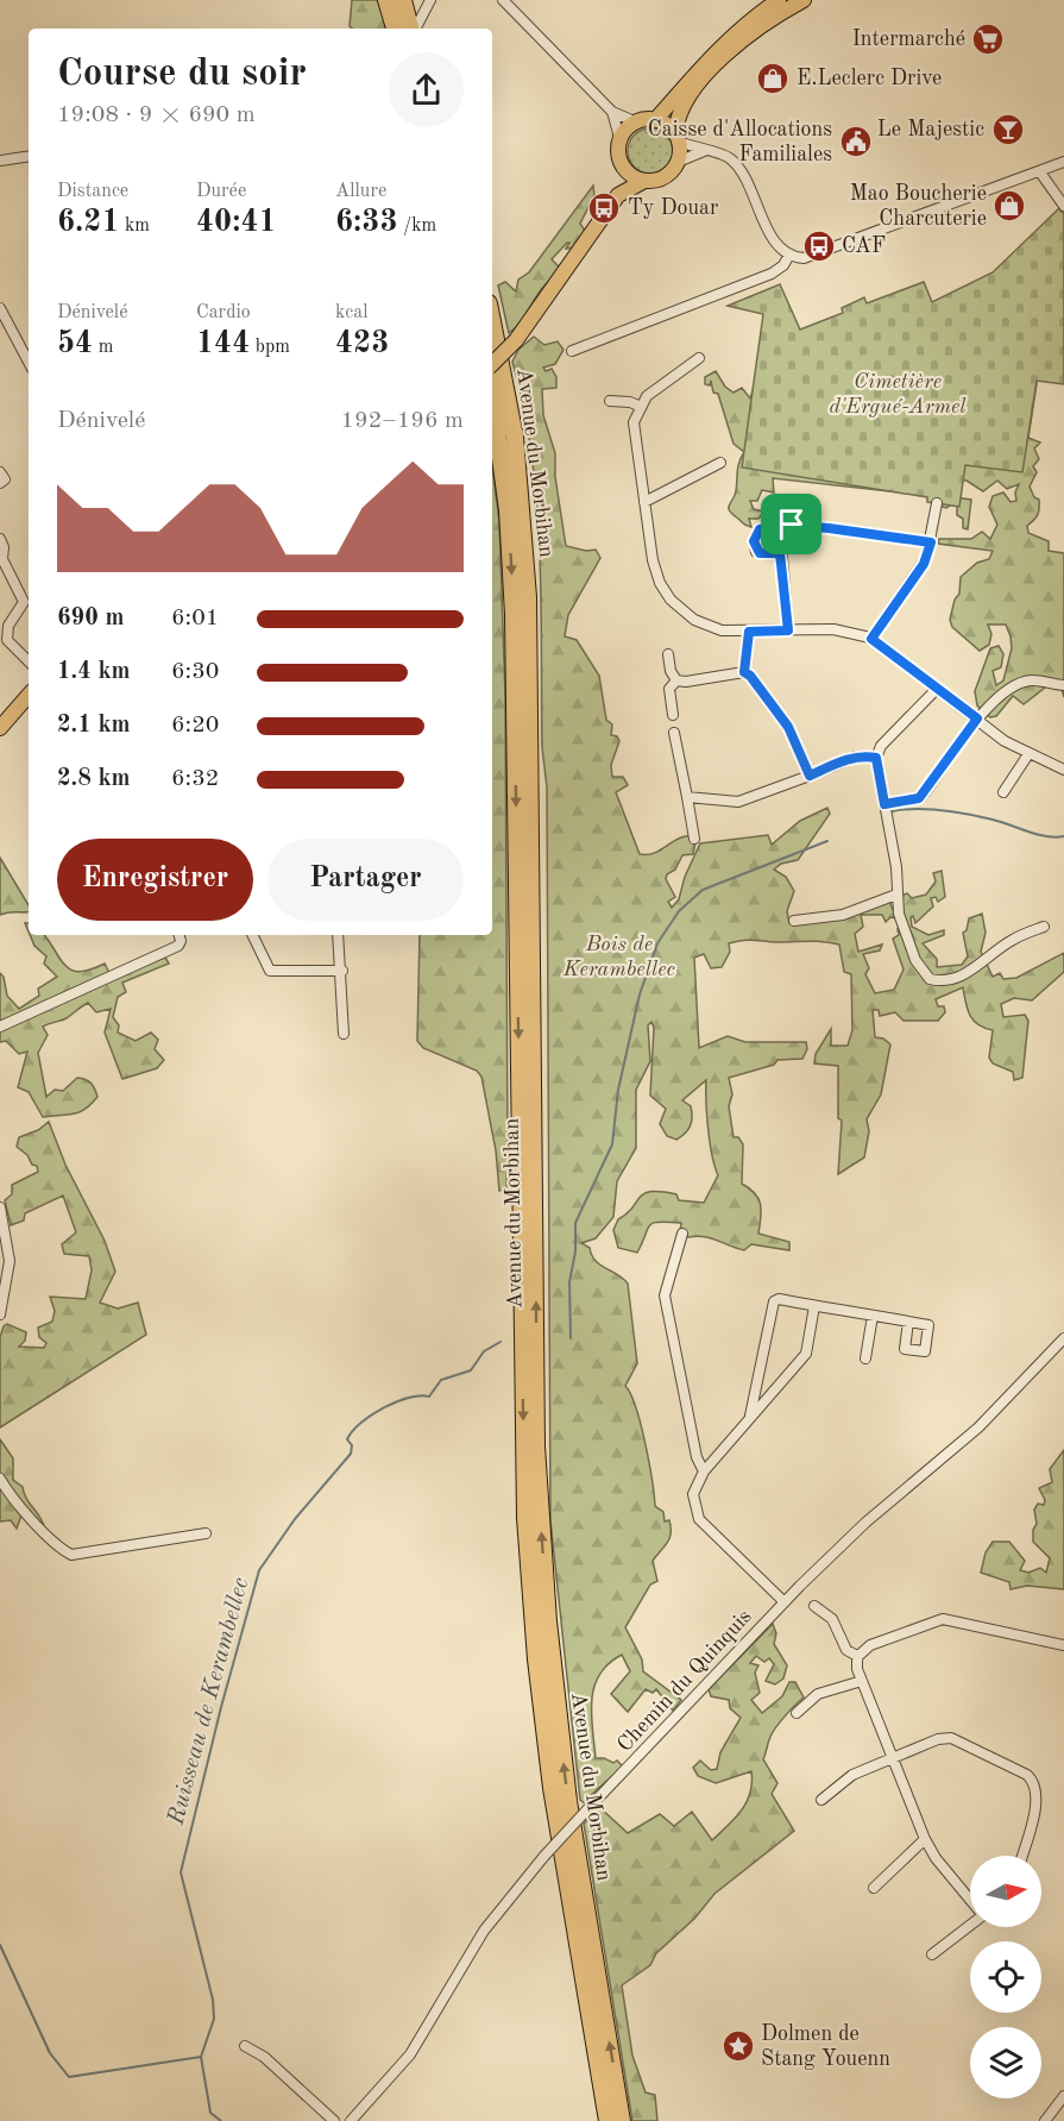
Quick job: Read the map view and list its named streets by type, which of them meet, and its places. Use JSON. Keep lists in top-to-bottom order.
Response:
{
  "streets": {
    "highway": ["Avenue du Morbihan"],
    "street": ["Chemin du Quinquis"]
  },
  "water": ["Ruisseau de Kerambellec"],
  "parks": ["Cimetière d'Ergué-Armel", "Bois de Kerambellec"],
  "places": {
    "supermarket": ["Intermarché"],
    "shop": ["E.Leclerc Drive", "Mao Boucherie Charcuterie"],
    "bar": ["Le Majestic"],
    "public building": ["Caisse d'Allocations Familiales"],
    "bus stop": ["Ty Douar", "CAF"],
    "place": ["Dolmen de Stang Youenn"]
  },
  "north": "right",
  "page": {
    "heading": ["Course du soir", "19:08 · 9 × 690 m"],
    "stats": [
      ["Distance", "6.21 km"],
      ["Durée", "40:41"],
      ["Allure", "6:33 /km"],
      ["Dénivelé", "54 m"],
      ["Cardio", "144 bpm"],
      ["kcal", "423"]
    ],
    "chart": ["Dénivelé", "192–196 m"],
    "list": [
      {
        "name": "690 m",
        "note": "6:01"
      },
      {
        "name": "1.4 km",
        "note": "6:30"
      },
      {
        "name": "2.1 km",
        "note": "6:20"
      },
      {
        "name": "2.8 km",
        "note": "6:32"
      }
    ],
    "buttons": ["Enregistrer", "Partager"]
  }
}
